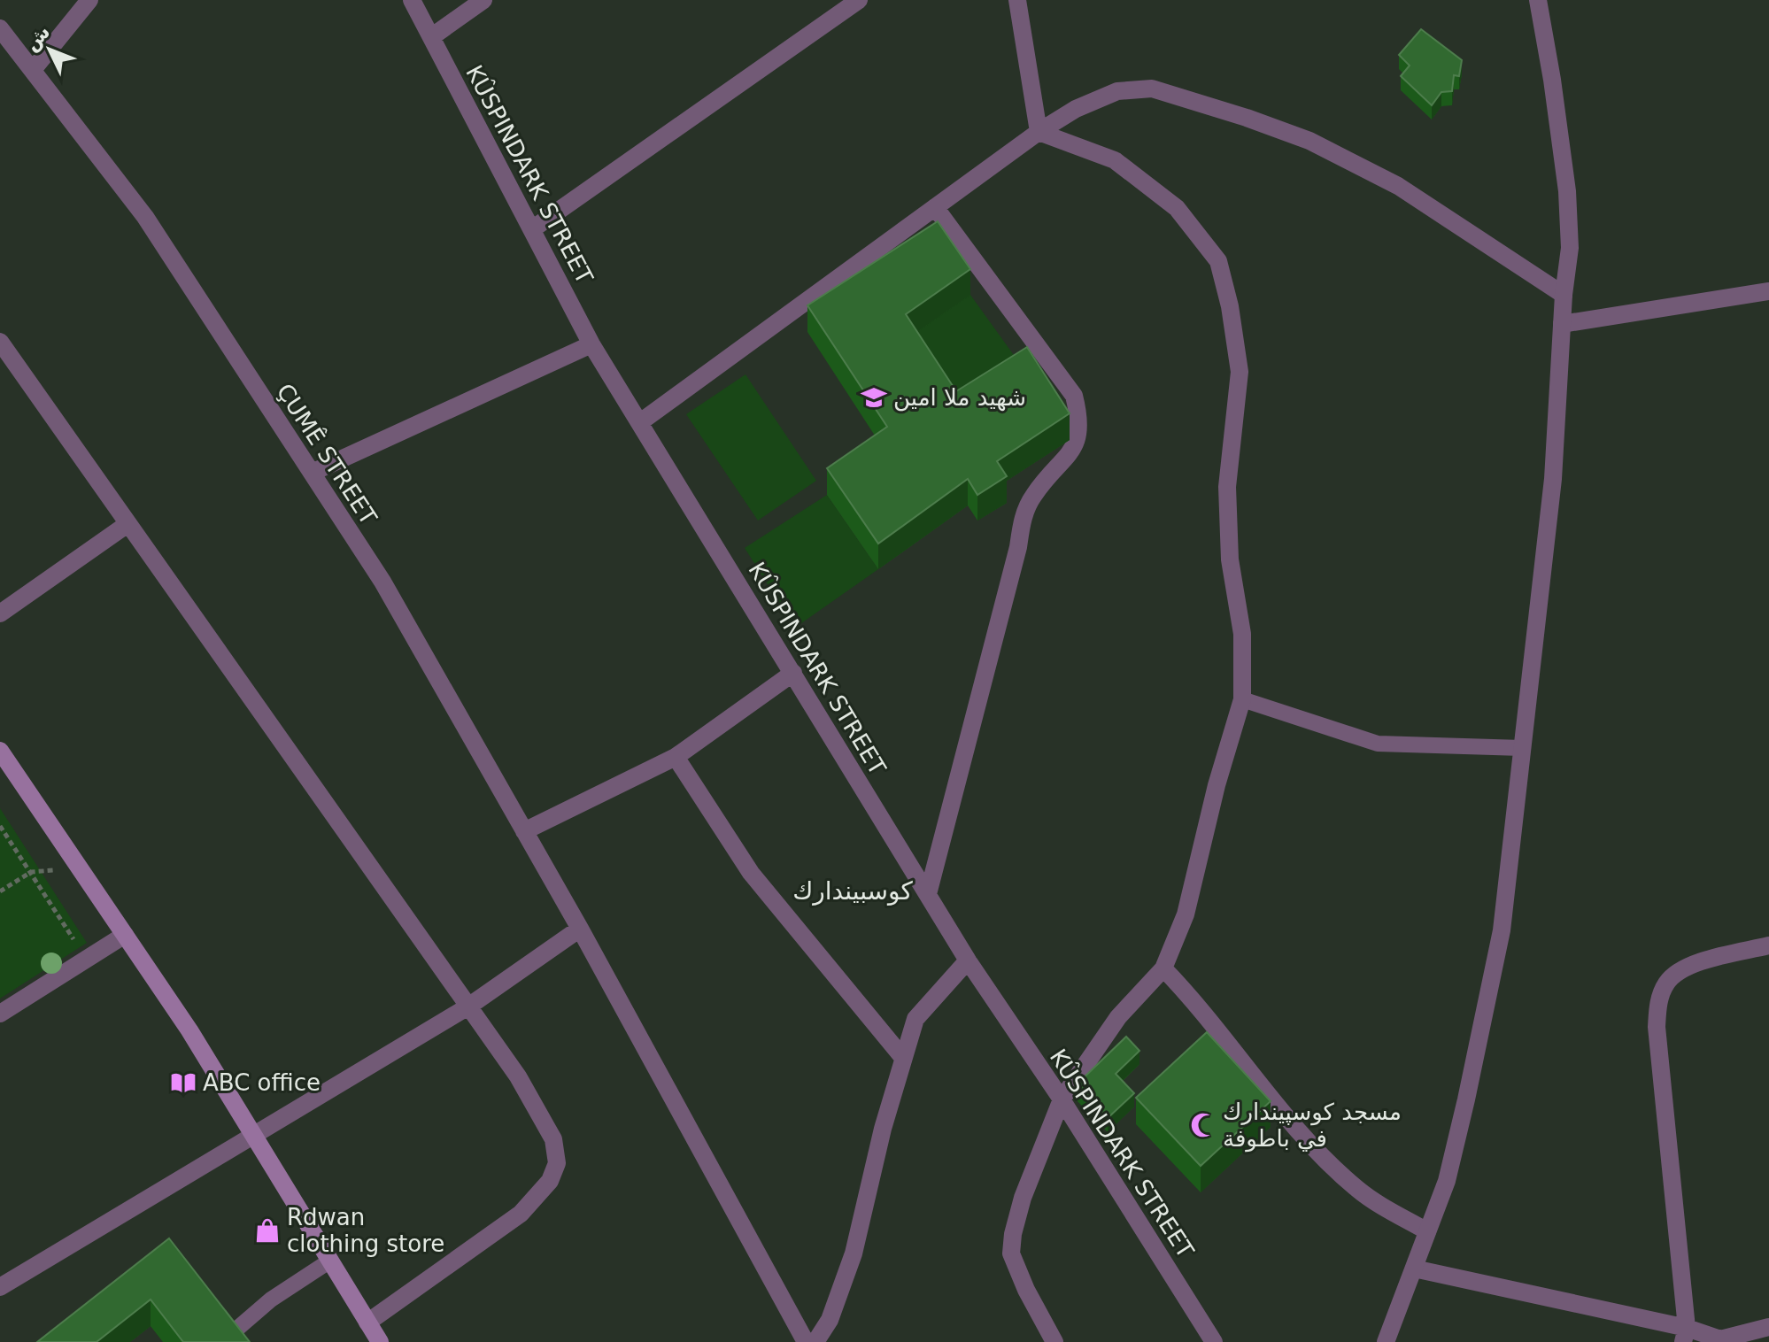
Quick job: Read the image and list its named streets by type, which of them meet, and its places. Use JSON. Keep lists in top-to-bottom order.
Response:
{
  "streets": {
    "street": ["KÛSPINDARK STREET", "ÇUMÊ STREET"]
  },
  "districts": ["كوسبيندارك"],
  "places": {
    "school or university": ["شهيد ملا امين"],
    "library": ["ABC office"],
    "mosque": ["مسجد كوسپيندارك في باطوفة"],
    "shop": ["Rdwan clothing store"]
  },
  "north": "top left"
}
